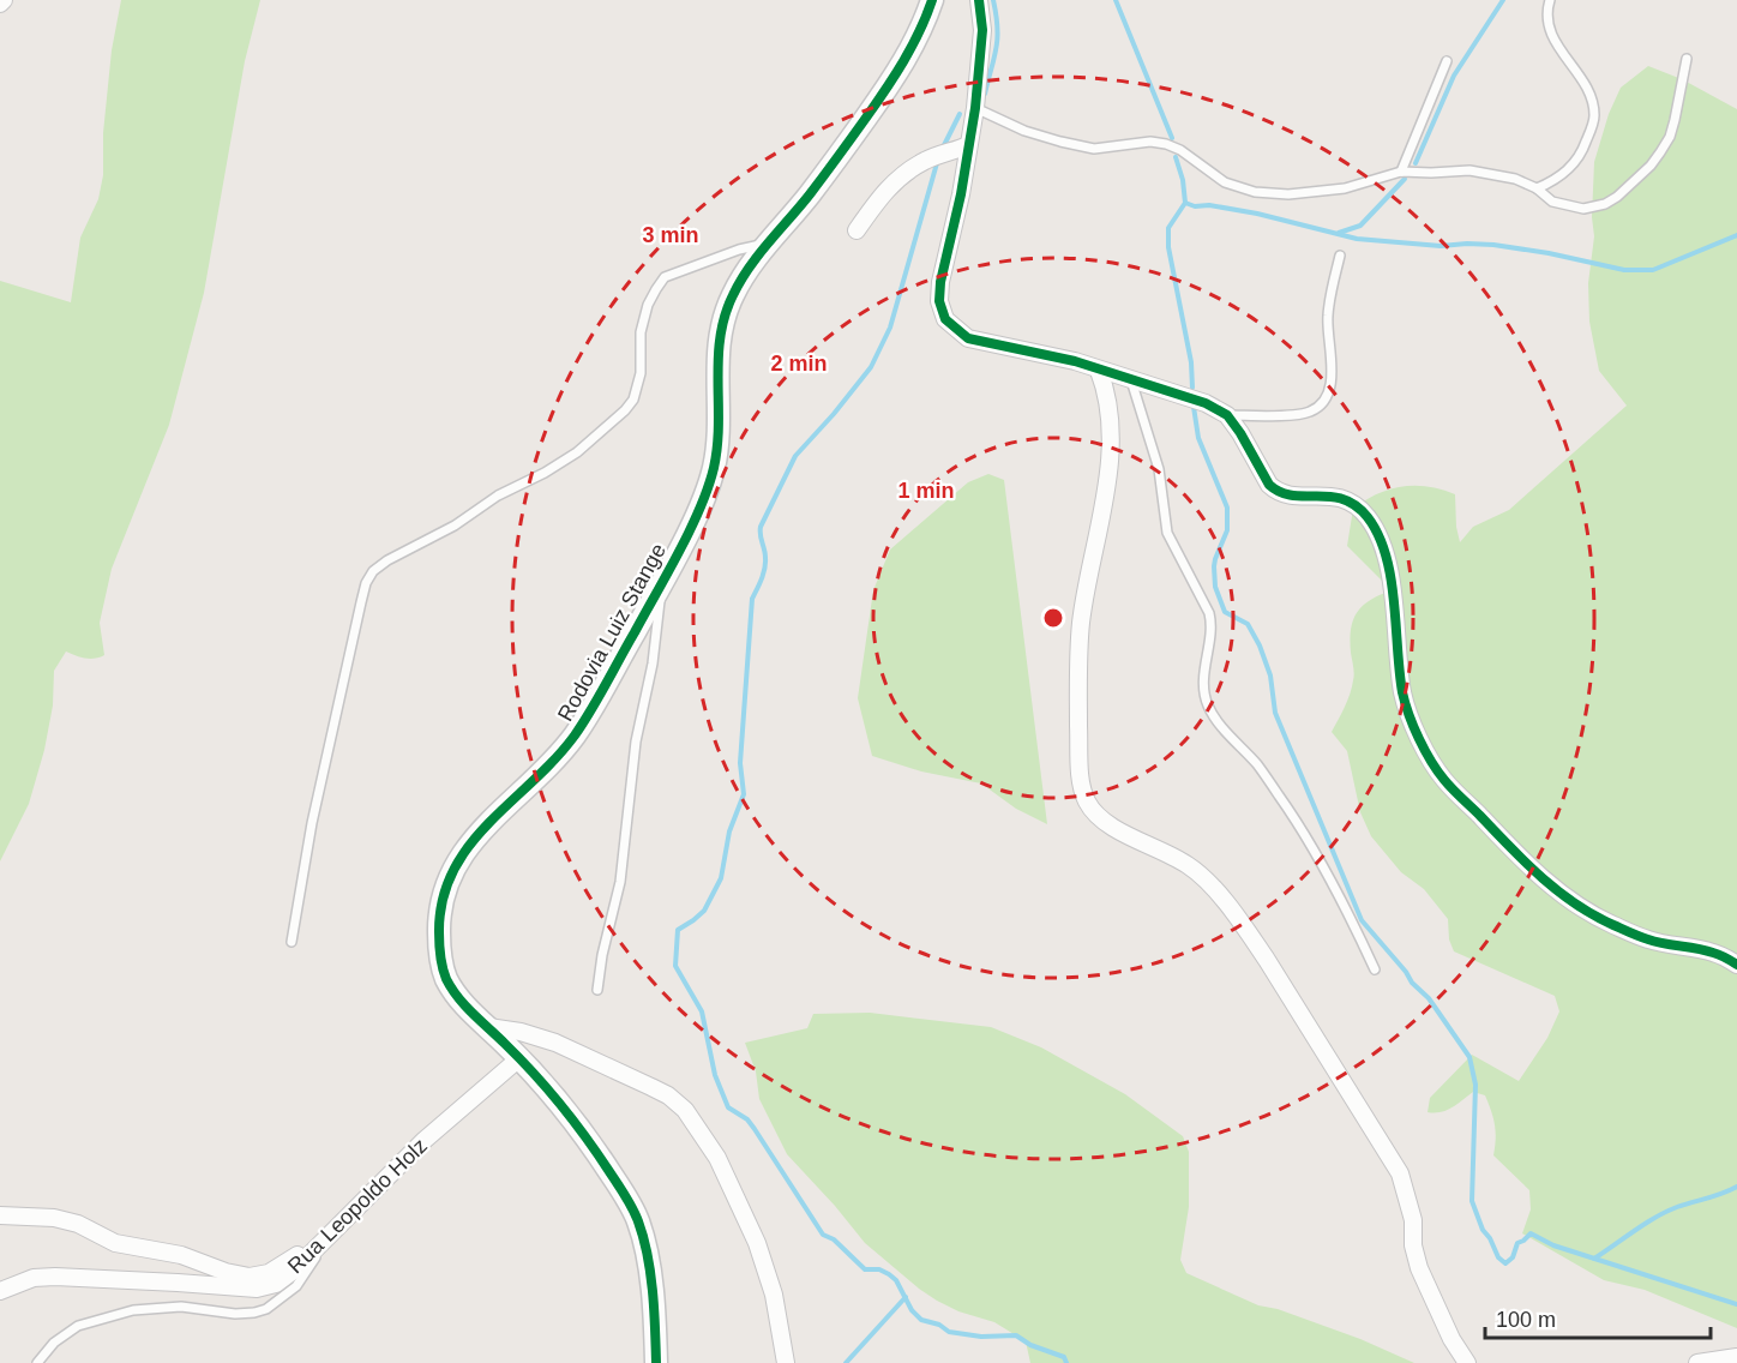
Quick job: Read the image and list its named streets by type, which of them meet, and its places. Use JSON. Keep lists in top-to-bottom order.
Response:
{
  "streets": {
    "street": ["Rodovia Luiz Stange", "Rua Leopoldo Holz"]
  },
  "crossings": [
    ["Rodovia Luiz Stange", "Rua Leopoldo Holz"]
  ],
  "scale_bar": "100 m",
  "rings": ["3 min", "2 min", "1 min"]
}
